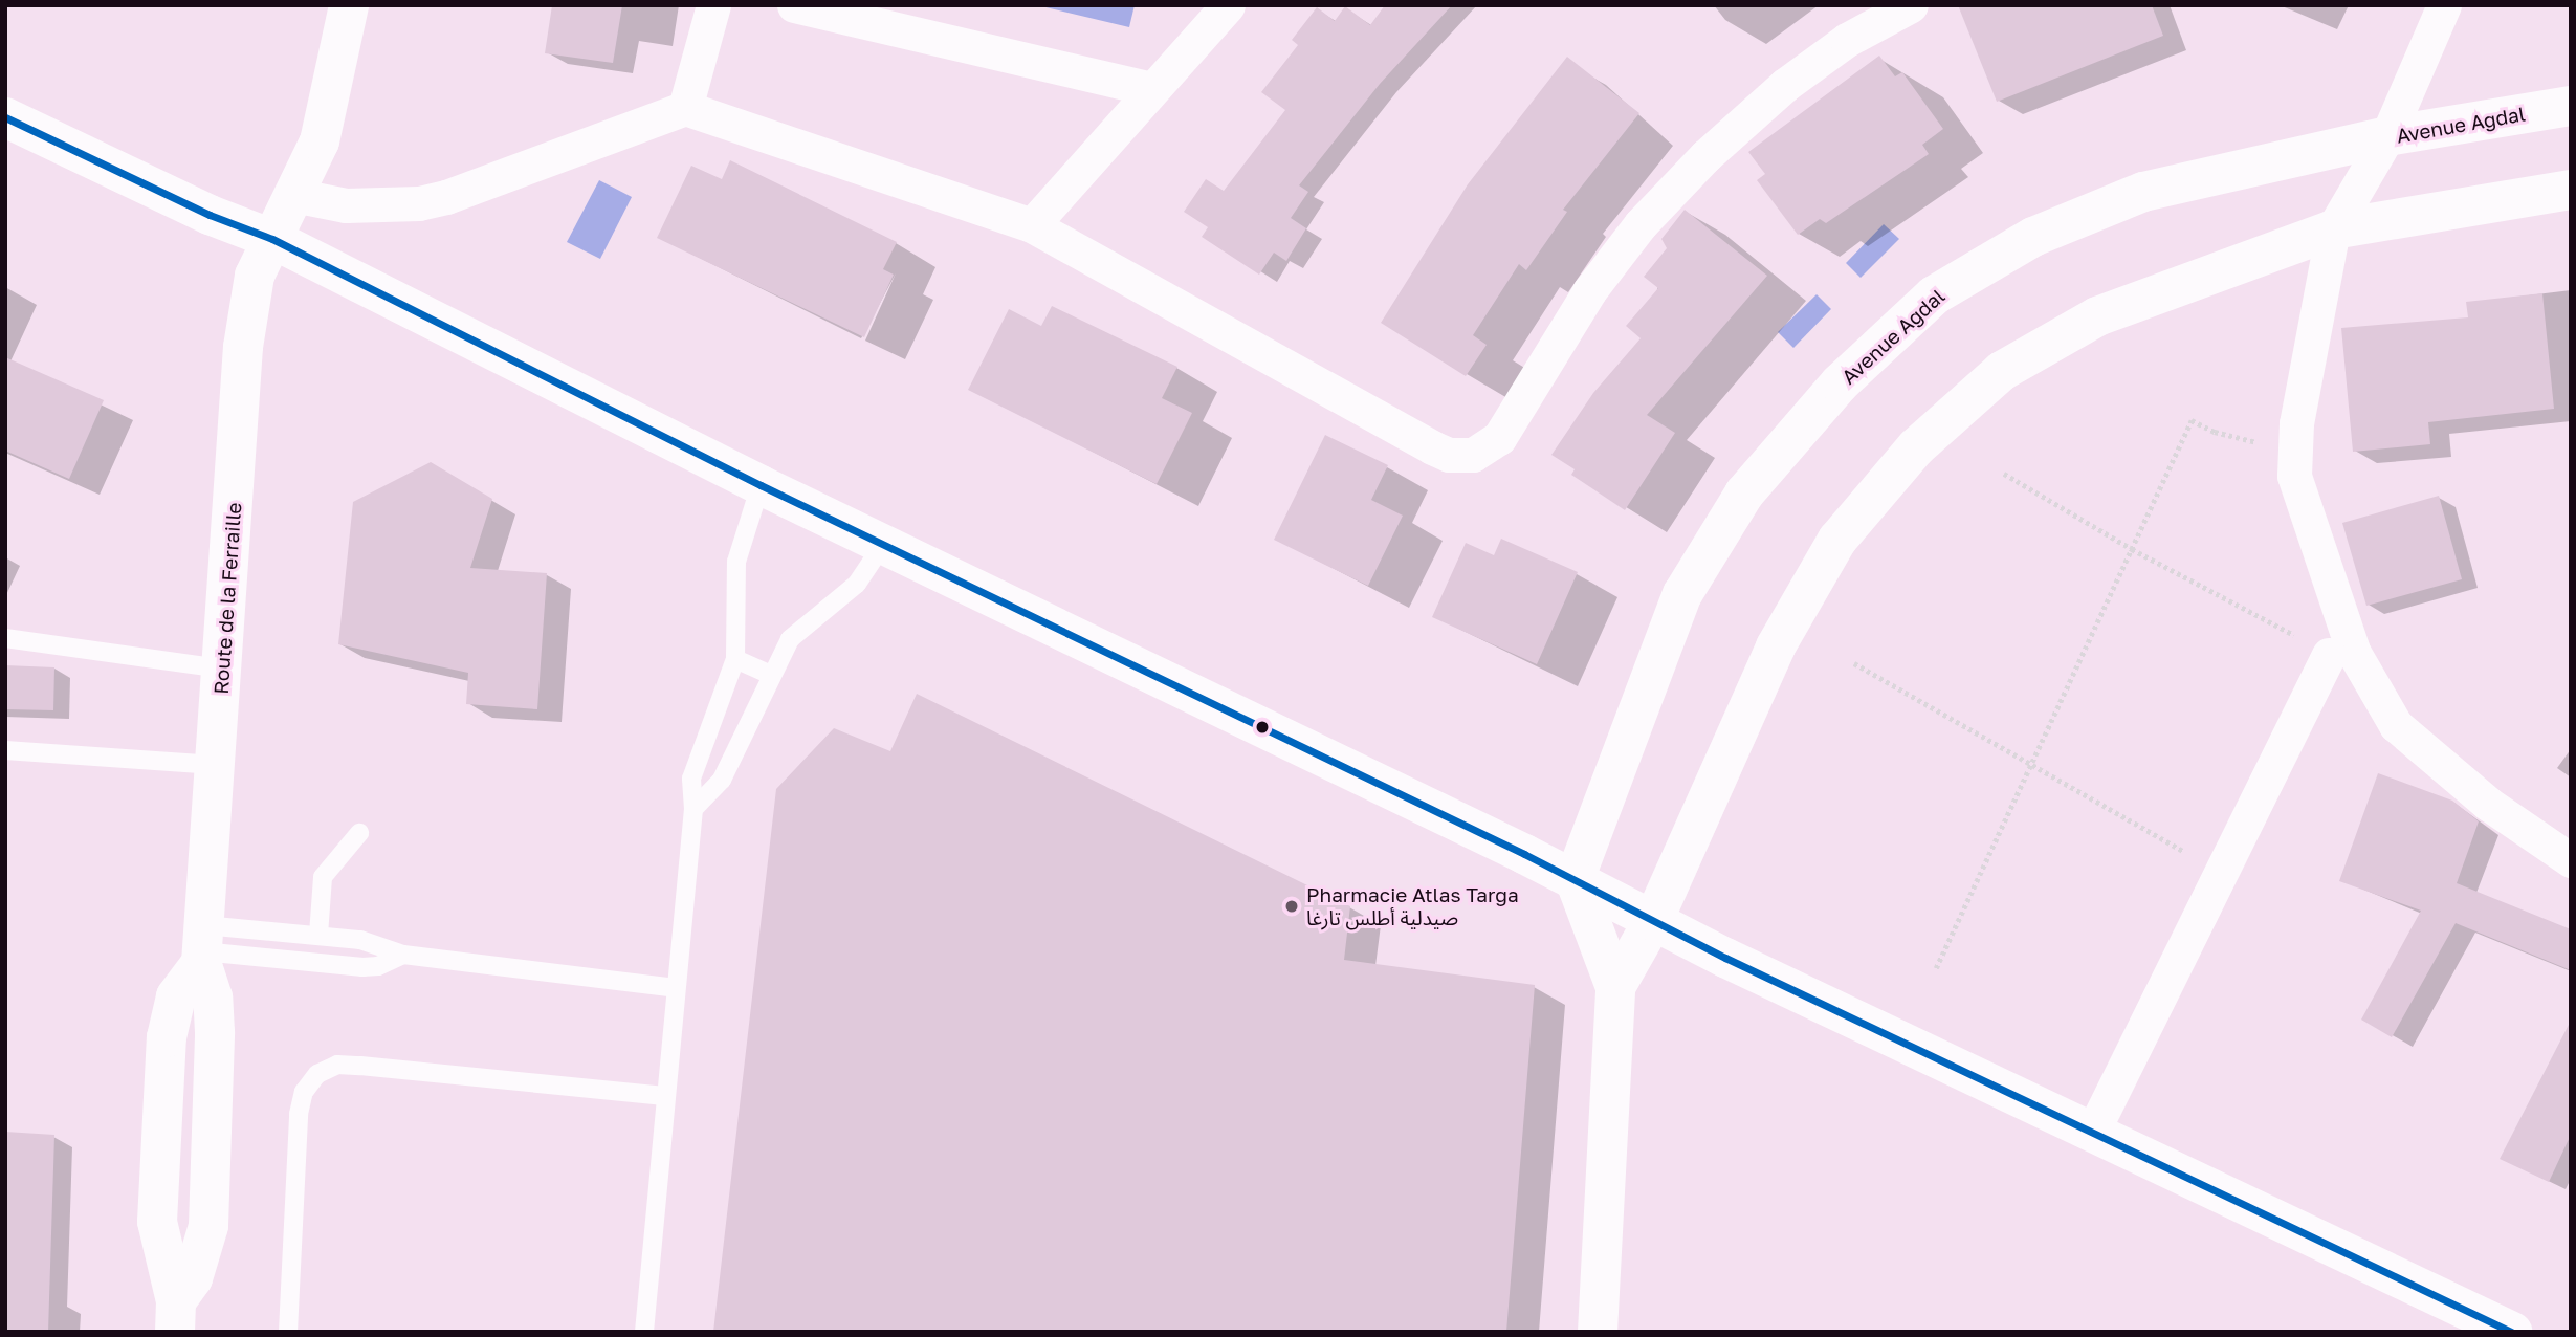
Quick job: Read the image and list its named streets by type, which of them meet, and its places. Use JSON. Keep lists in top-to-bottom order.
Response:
{
  "streets": {
    "street": ["Avenue Agdal", "Route de la Ferraille"]
  },
  "places": ["Pharmacie Atlas Targa صيدلية أطلس تارغا"]
}
